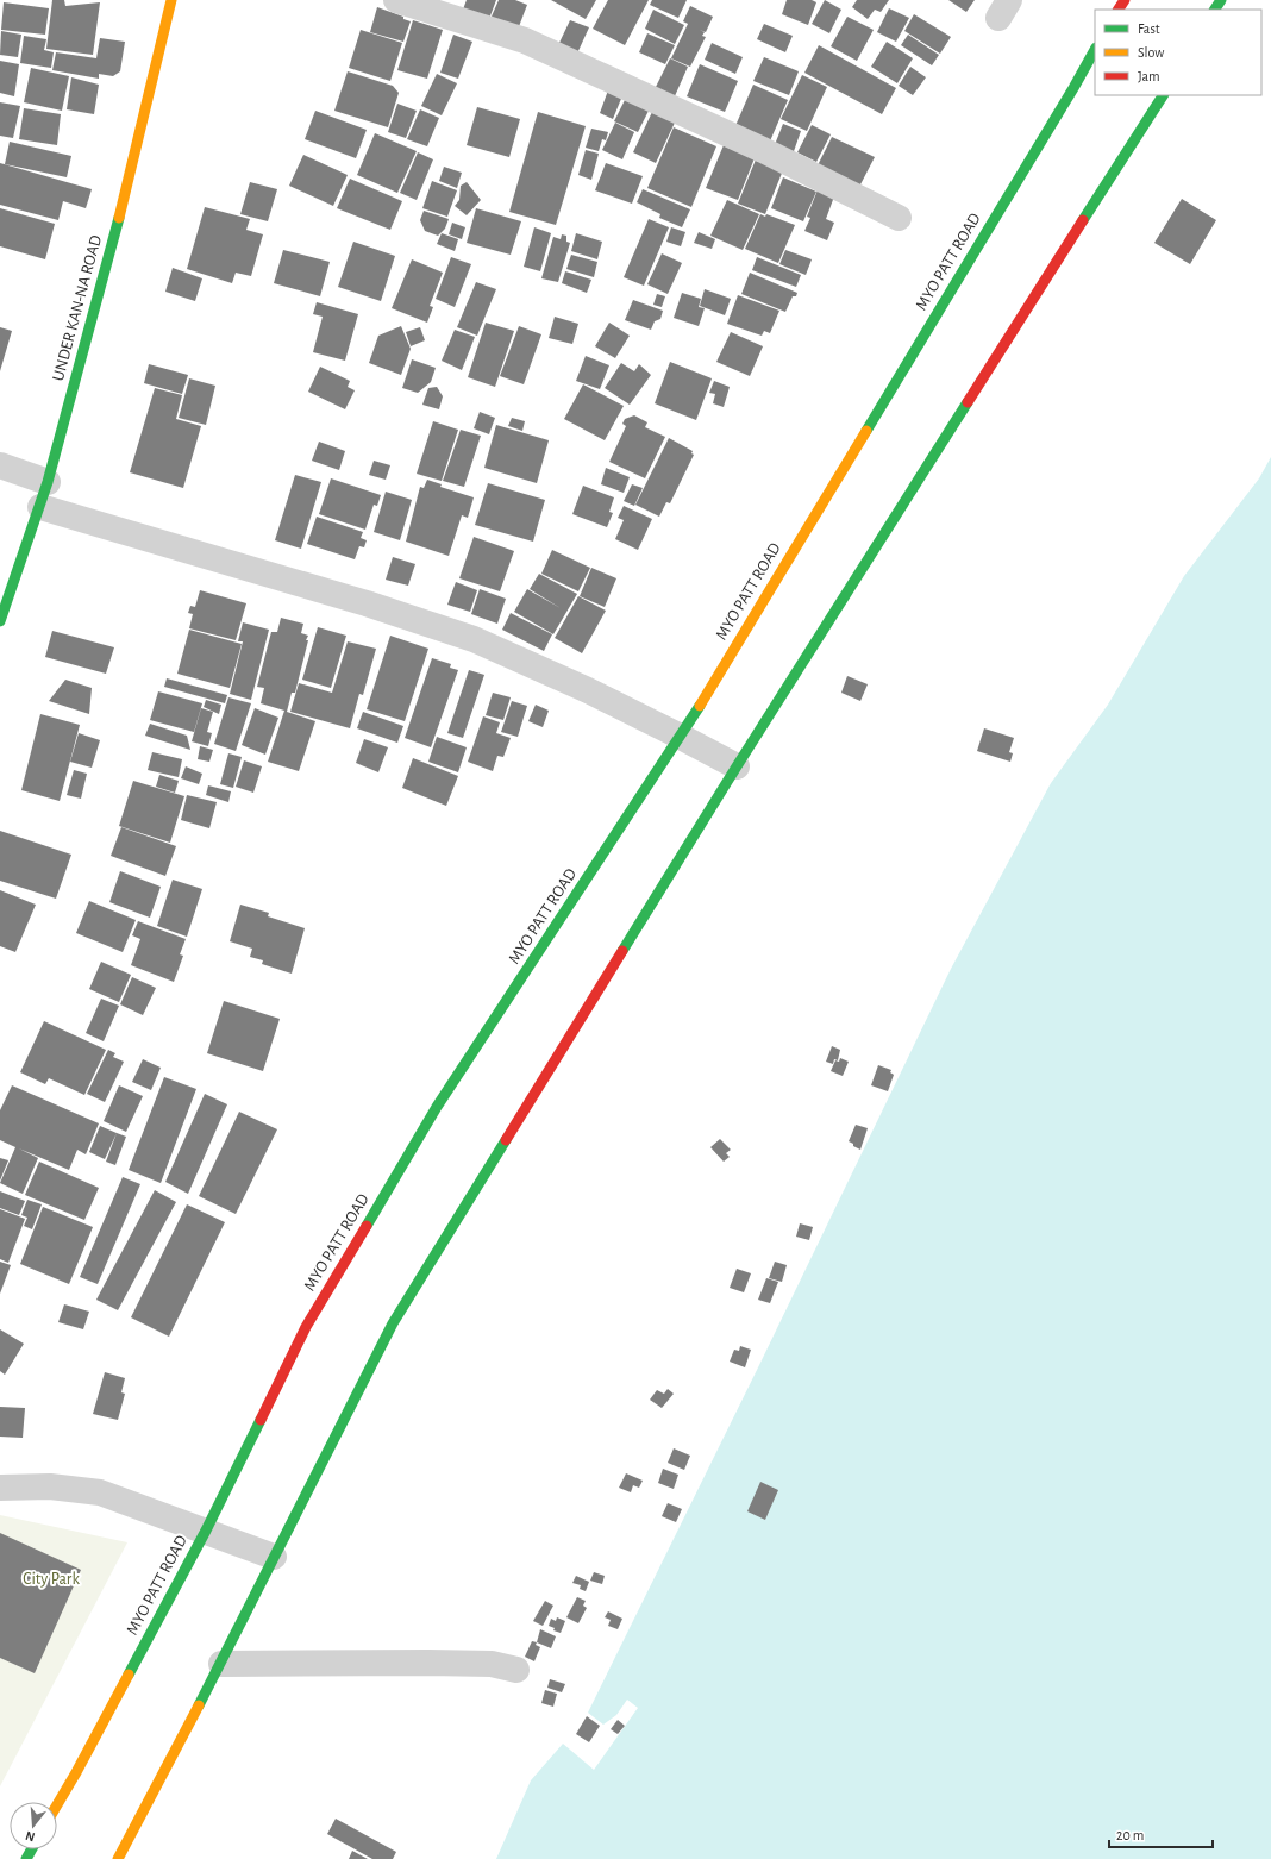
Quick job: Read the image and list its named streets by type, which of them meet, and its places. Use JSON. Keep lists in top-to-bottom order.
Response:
{
  "streets": {
    "main road": ["MYO PATT ROAD", "UNDER KAN-NA ROAD"]
  },
  "parks": ["City Park"],
  "legend": ["Fast", "Slow", "Jam"],
  "scale_bar": "20 m",
  "north": "bottom"
}
